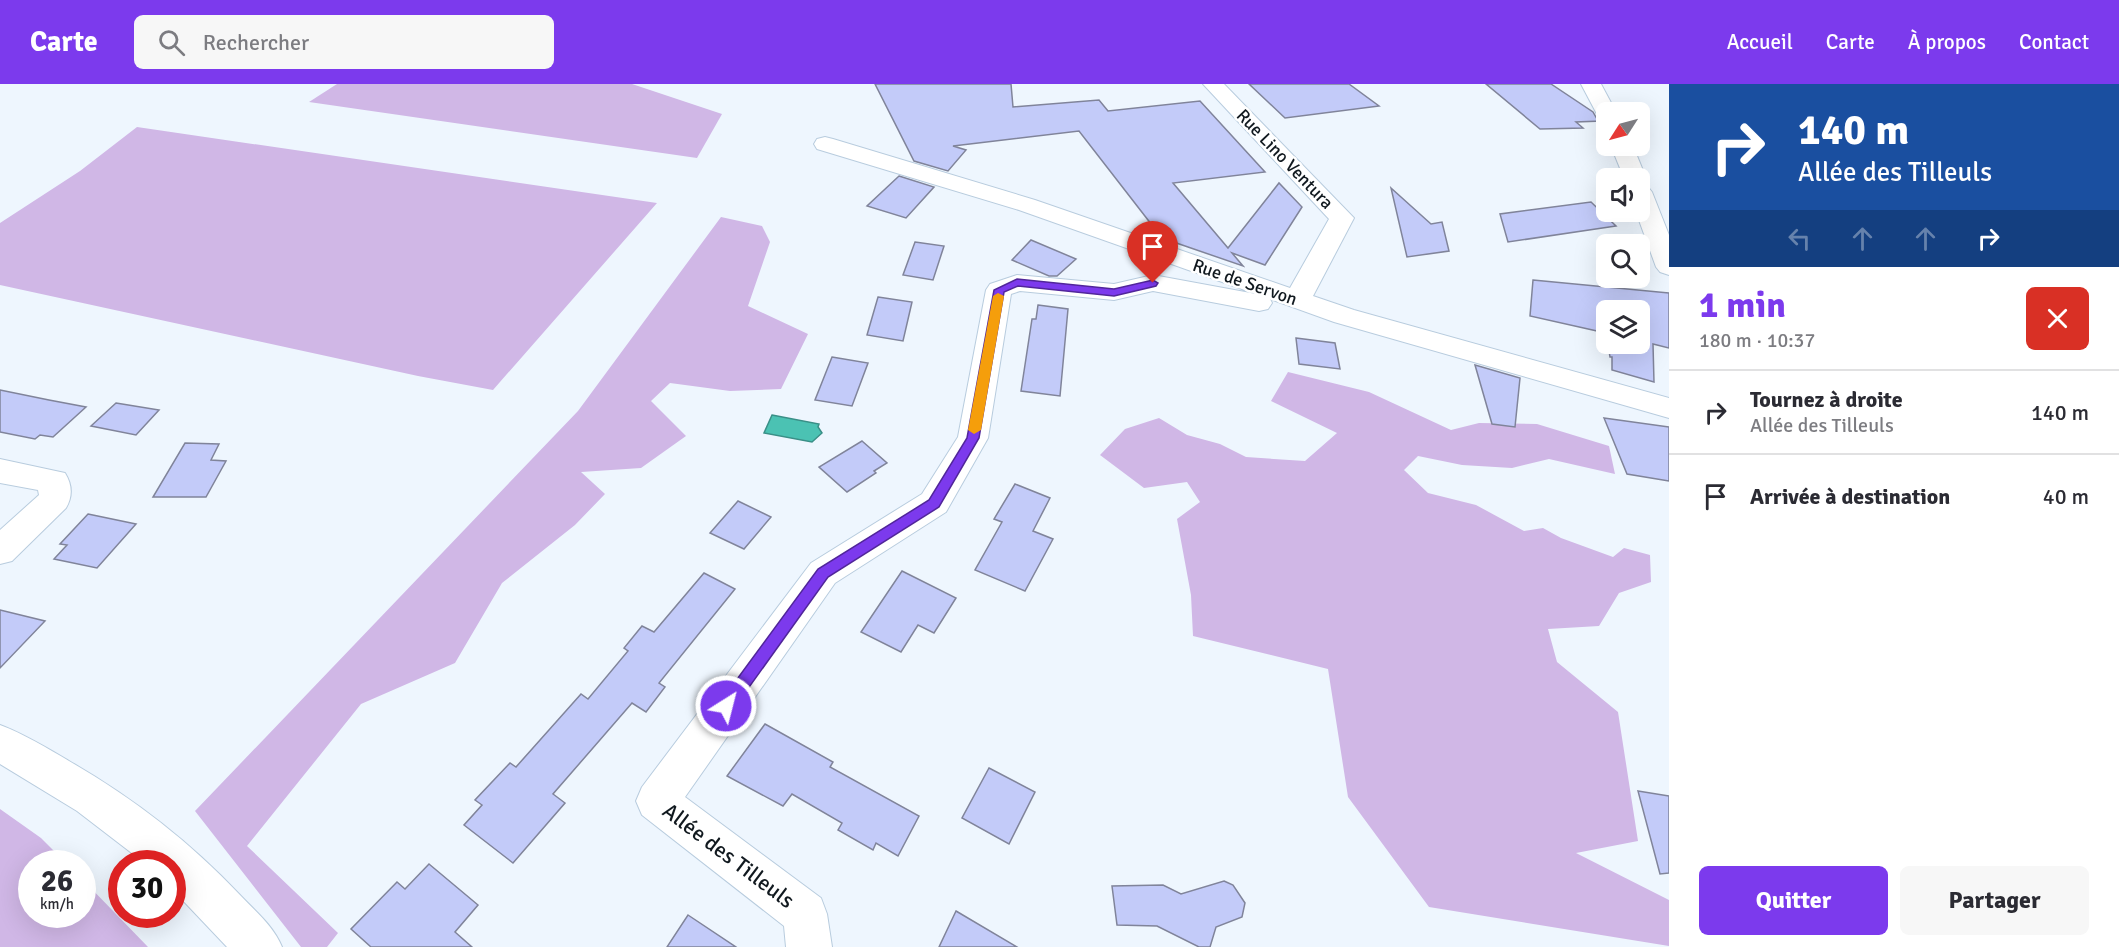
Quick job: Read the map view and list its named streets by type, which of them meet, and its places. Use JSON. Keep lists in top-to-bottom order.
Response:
{
  "streets": {
    "street": ["Rue Lino Ventura", "Rue de Servon", "Allée des Tilleuls"]
  },
  "crossings": [
    ["Rue Lino Ventura", "Rue de Servon"]
  ],
  "north": "bottom left",
  "page": {
    "header": "Carte",
    "search": "Rechercher",
    "nav": [
      "Accueil",
      "Carte",
      "À propos",
      "Contact"
    ],
    "turn": ["140 m", "Allée des Tilleuls"],
    "heading": ["1 min", "180 m · 10:37"],
    "list": [
      {
        "name": "Tournez à droite",
        "note": "Allée des Tilleuls",
        "value": "140 m"
      },
      {
        "name": "Arrivée à destination",
        "value": "40 m"
      }
    ],
    "speed": "26 km/h",
    "limit": "30",
    "buttons": ["Quitter", "Partager"]
  }
}
